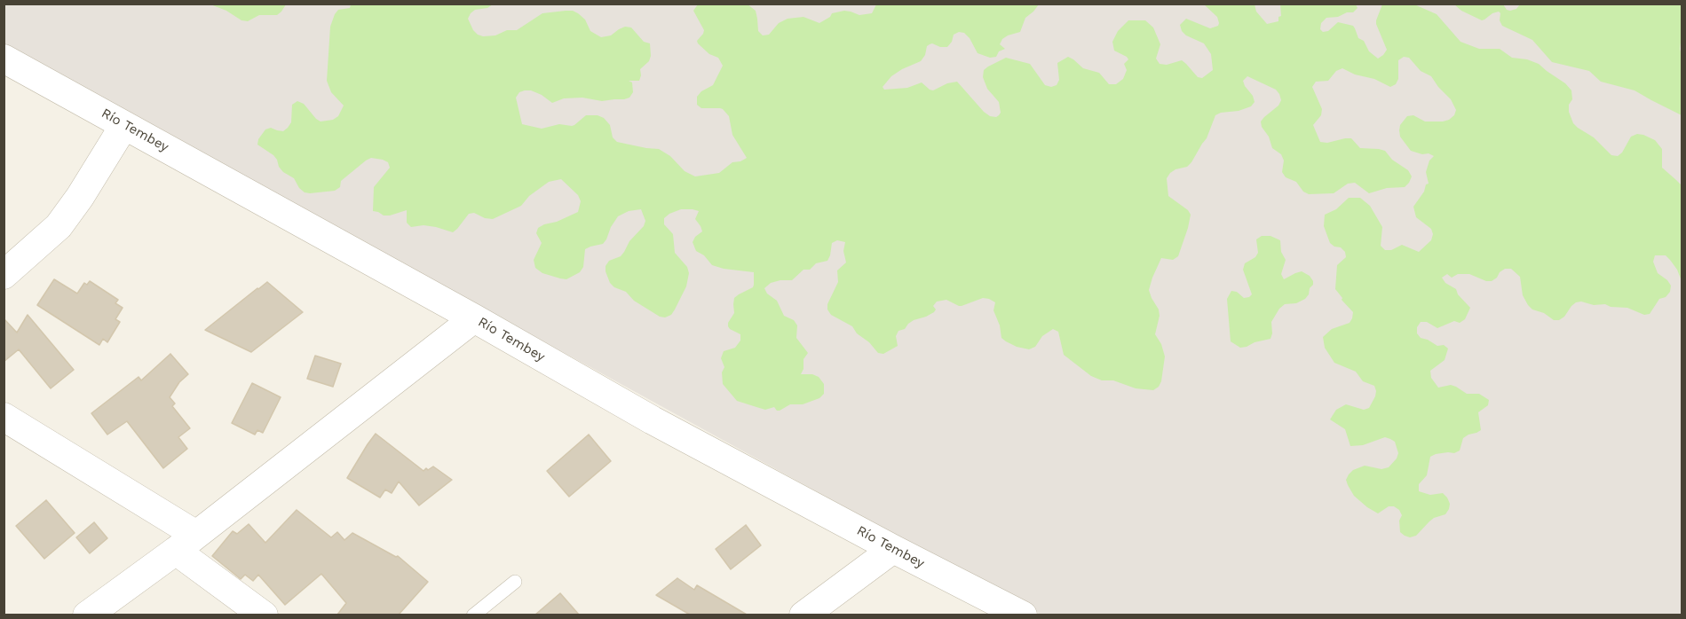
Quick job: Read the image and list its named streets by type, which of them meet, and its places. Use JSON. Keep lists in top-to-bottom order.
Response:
{
  "streets": {
    "street": ["Río Tembey"]
  }
}
